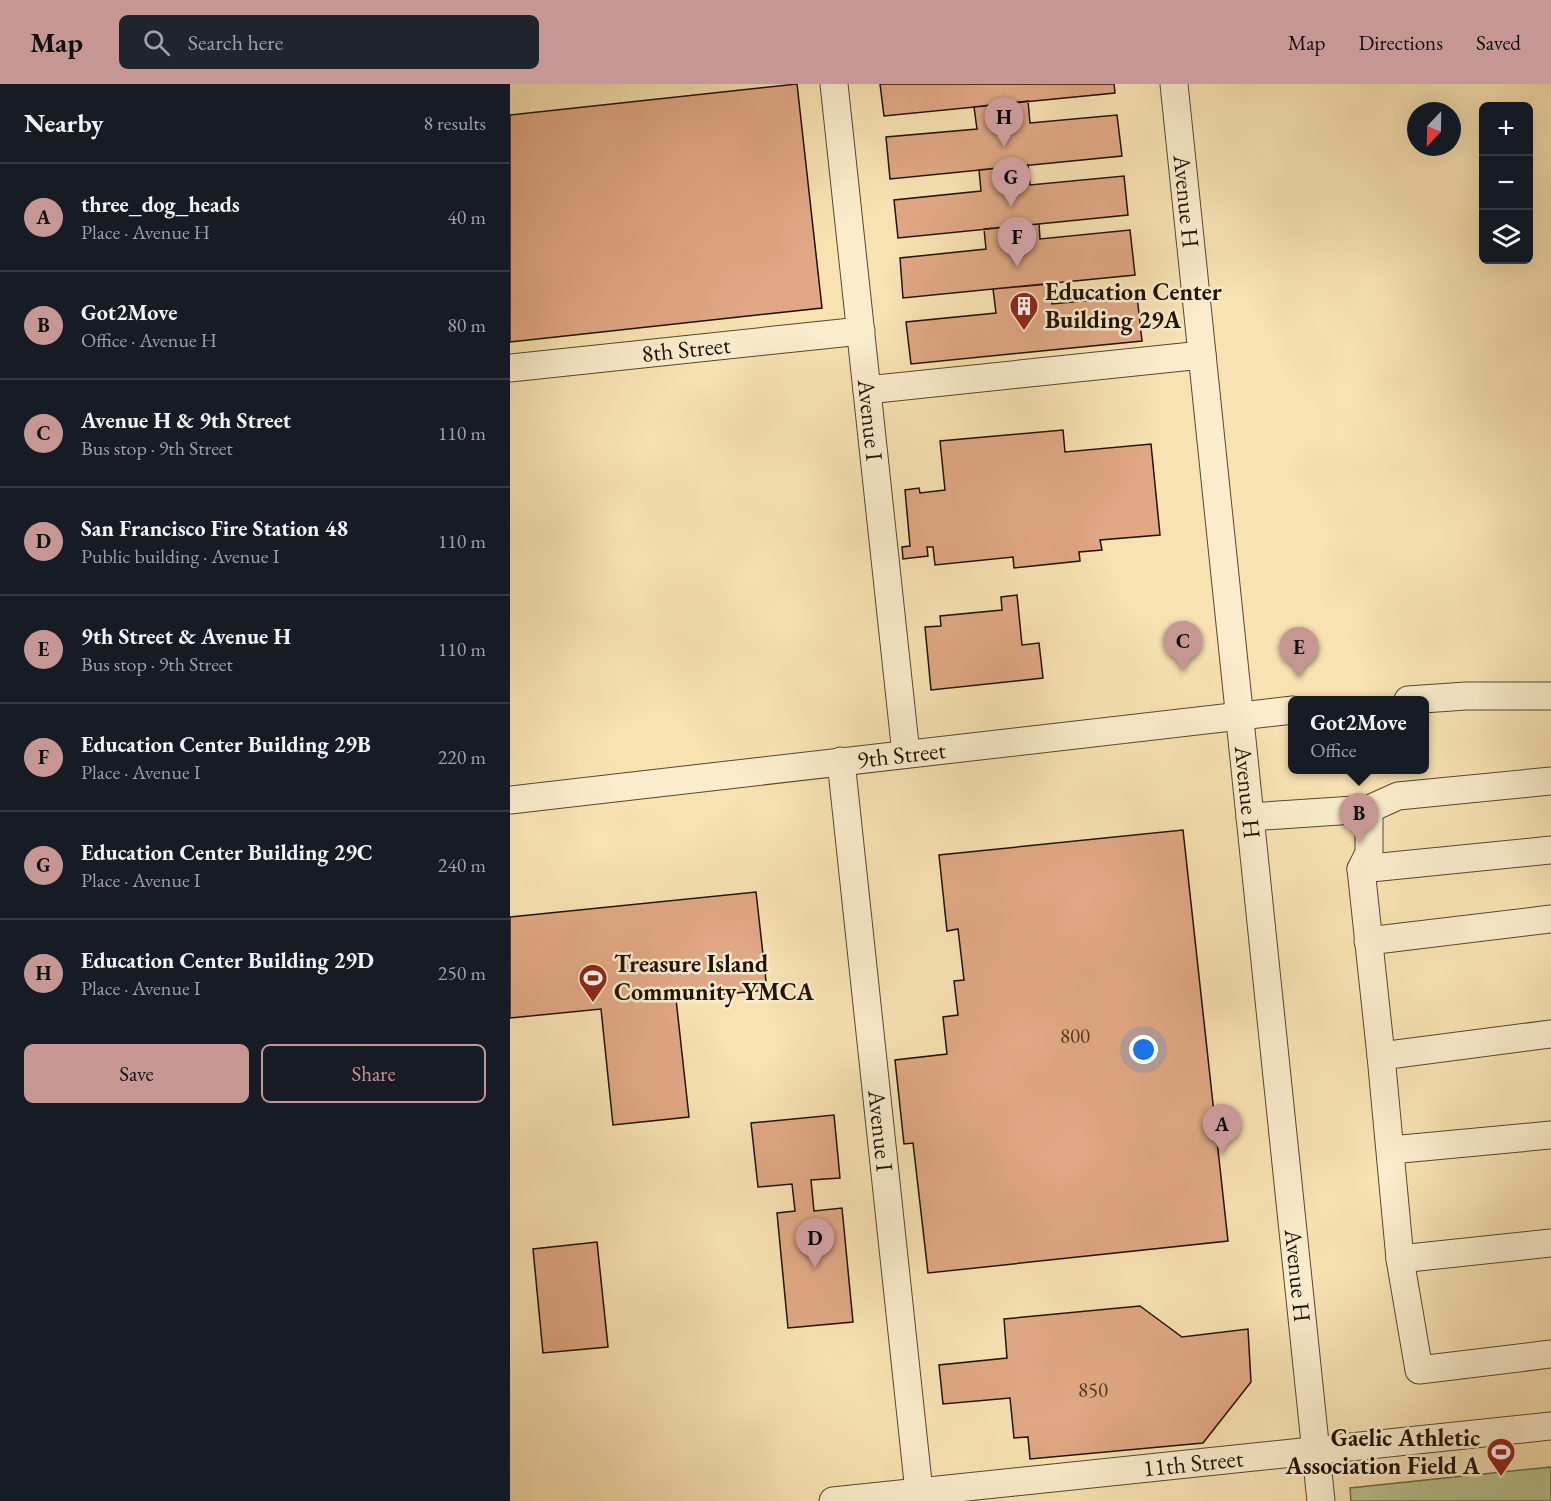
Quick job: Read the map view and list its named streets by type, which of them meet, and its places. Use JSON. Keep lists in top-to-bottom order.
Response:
{
  "streets": {
    "street": [
      "Avenue H",
      "8th Street",
      "Avenue I",
      "9th Street",
      "11th Street"
    ]
  },
  "crossings": [
    ["Avenue H", "9th Street"],
    ["Avenue H", "11th Street"],
    ["8th Street", "Avenue I"],
    ["Avenue I", "9th Street"],
    ["Avenue I", "11th Street"]
  ],
  "places": {
    "building": ["Education Center Building 29A"],
    "sports": ["Treasure Island Community YMCA", "Gaelic Athletic Association Field A"]
  },
  "house_numbers": ["800", "850"],
  "north": "bottom",
  "page": {
    "header": "Map",
    "search": "Search here",
    "nav": ["Map", "Directions", "Saved"],
    "heading": ["Nearby", "8 results"],
    "pins": [
      "H",
      "G",
      "F",
      "C",
      "E",
      "B",
      "A",
      "D"
    ],
    "map_buttons": ["+", "−"],
    "list": [
      {
        "mark": "A",
        "name": "three_dog_heads",
        "note": "Place · Avenue H",
        "value": "40 m"
      },
      {
        "mark": "B",
        "name": "Got2Move",
        "note": "Office · Avenue H",
        "value": "80 m"
      },
      {
        "mark": "C",
        "name": "Avenue H & 9th Street",
        "note": "Bus stop · 9th Street",
        "value": "110 m"
      },
      {
        "mark": "D",
        "name": "San Francisco Fire Station 48",
        "note": "Public building · Avenue I",
        "value": "110 m"
      },
      {
        "mark": "E",
        "name": "9th Street & Avenue H",
        "note": "Bus stop · 9th Street",
        "value": "110 m"
      },
      {
        "mark": "F",
        "name": "Education Center Building 29B",
        "note": "Place · Avenue I",
        "value": "220 m"
      },
      {
        "mark": "G",
        "name": "Education Center Building 29C",
        "note": "Place · Avenue I",
        "value": "240 m"
      },
      {
        "mark": "H",
        "name": "Education Center Building 29D",
        "note": "Place · Avenue I",
        "value": "250 m"
      }
    ],
    "popup": ["Got2Move", "Office"],
    "buttons": ["Save", "Share"]
  }
}
